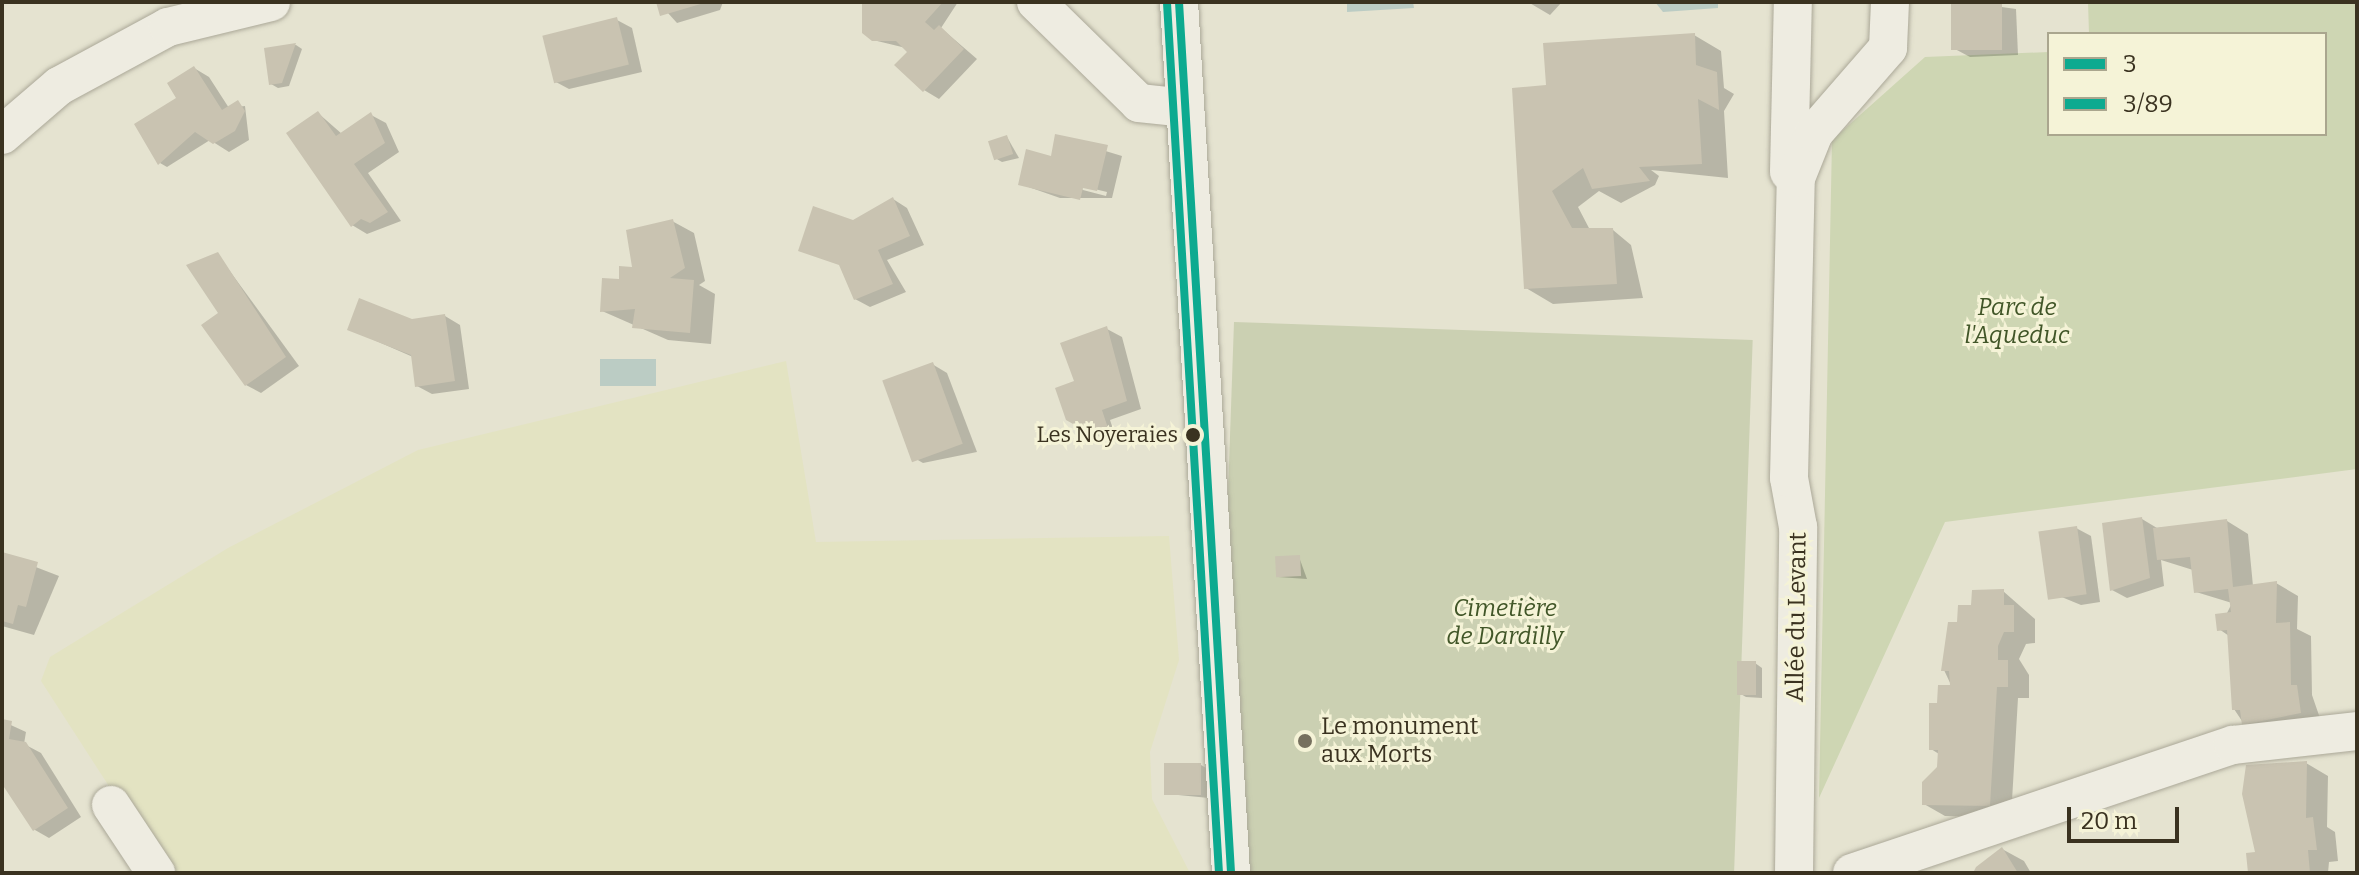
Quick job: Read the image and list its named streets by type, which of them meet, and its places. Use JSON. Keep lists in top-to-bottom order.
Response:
{
  "streets": {
    "street": ["Allée du Levant"]
  },
  "parks": ["Parc de l'Aqueduc", "Cimetière de Dardilly"],
  "places": ["Les Noyeraies", "Le monument aux Morts"],
  "lines": ["transit line 3", "transit line 3/89"],
  "legend": ["3", "3/89"],
  "scale_bar": "20 m"
}
